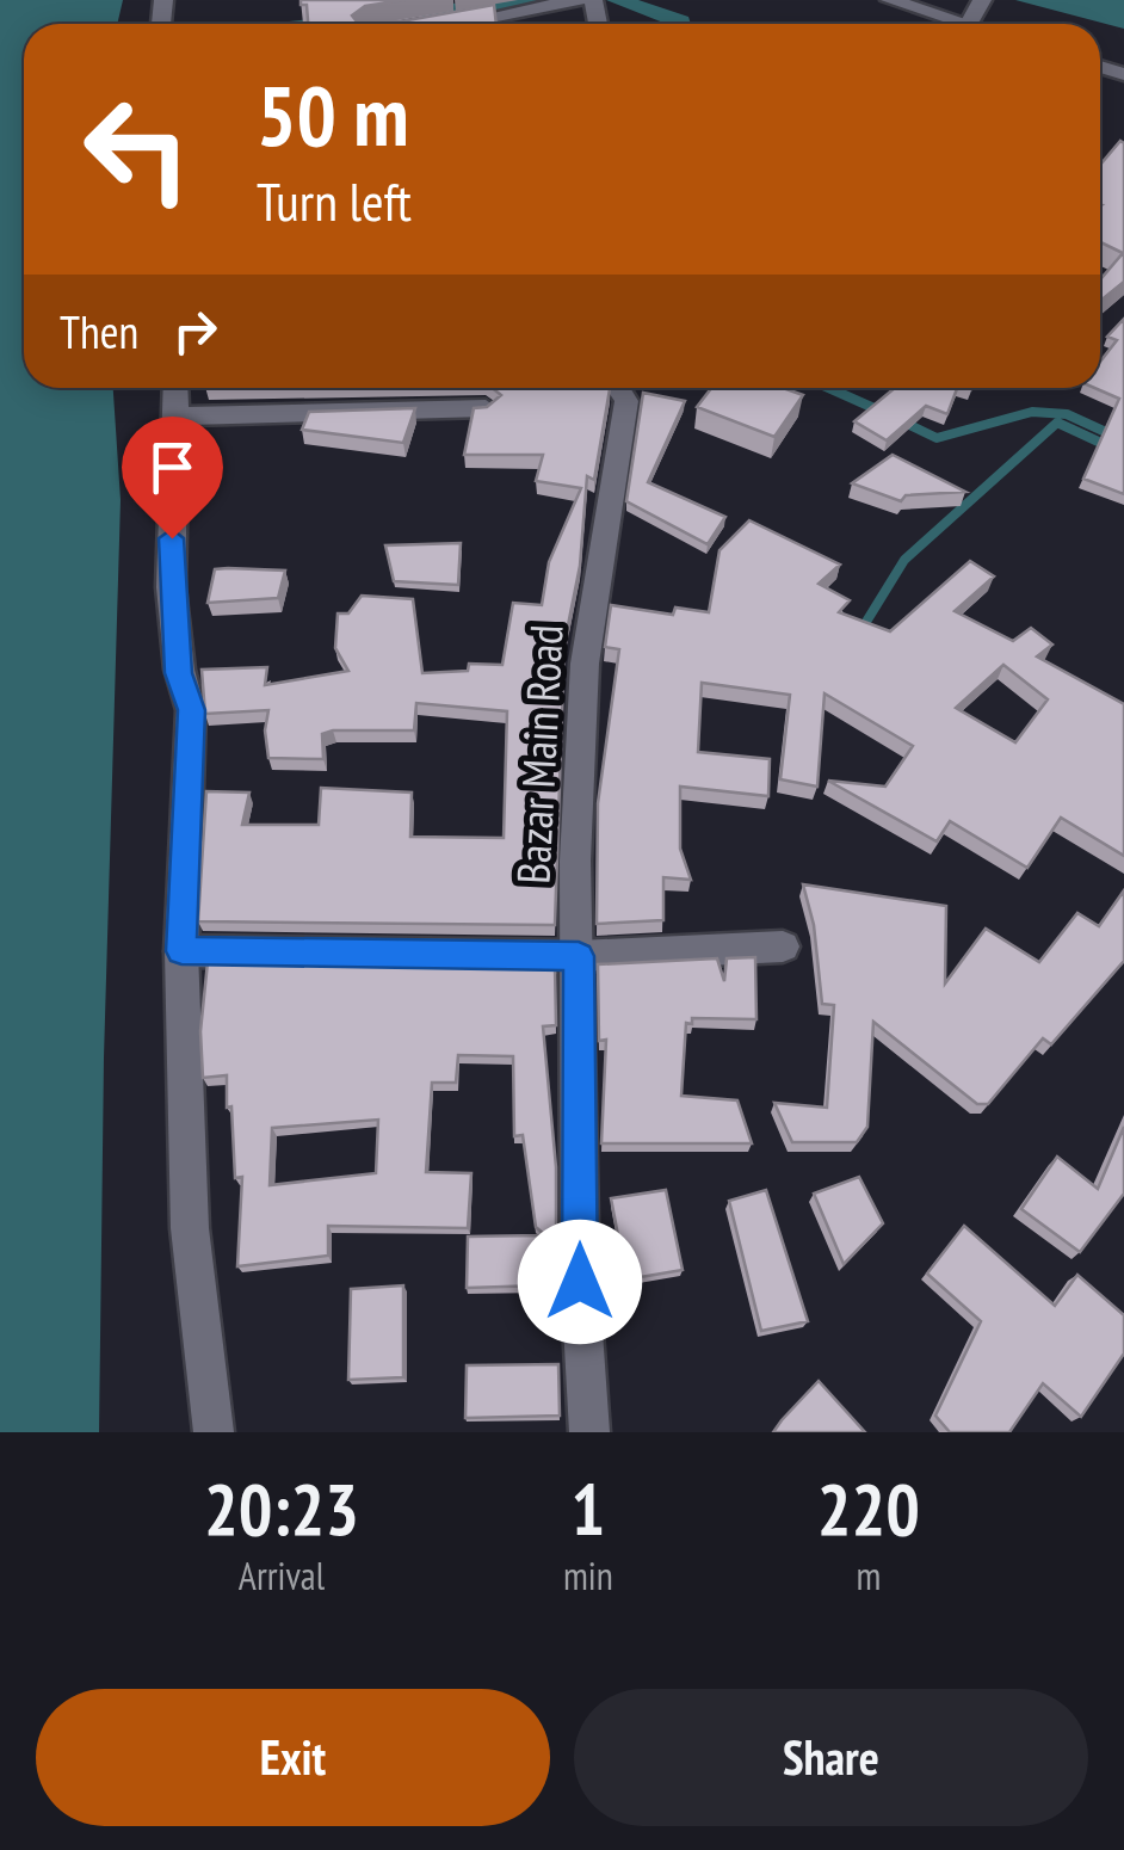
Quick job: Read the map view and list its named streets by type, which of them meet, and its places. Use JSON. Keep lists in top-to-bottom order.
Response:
{
  "streets": {
    "street": ["Bazar Main Road"]
  },
  "page": {
    "turn": ["50 m", "Turn left"],
    "then": "Then",
    "eta": [
      "20:23",
      "Arrival",
      "1",
      "min",
      "220",
      "m"
    ],
    "buttons": ["Exit", "Share"]
  }
}
